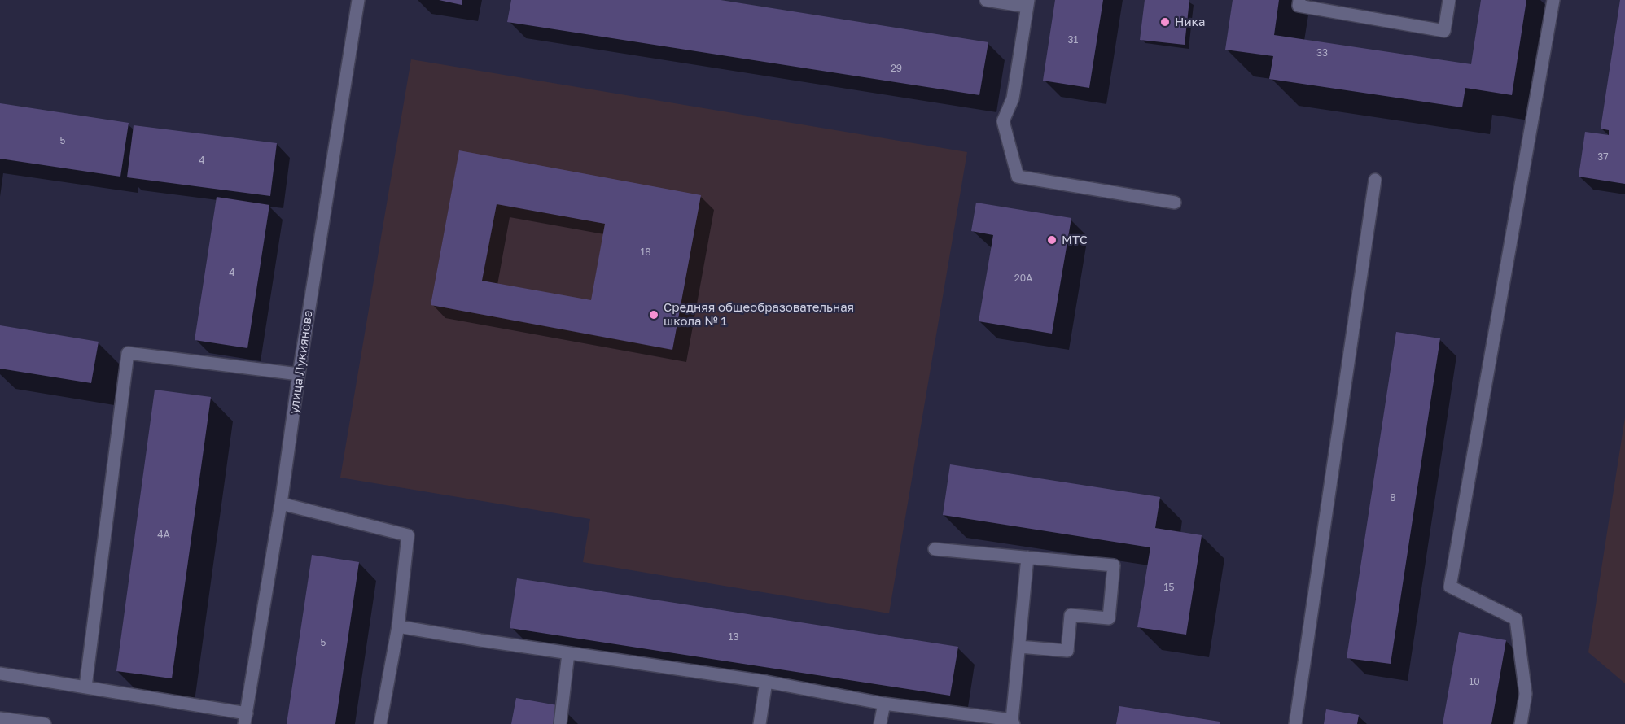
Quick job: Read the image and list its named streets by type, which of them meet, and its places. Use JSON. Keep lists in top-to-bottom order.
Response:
{
  "streets": {
    "street": ["улица Лукиянова"]
  },
  "places": ["Ника", "МТС", "Средняя общеобразовательная школа № 1"],
  "house_numbers": [
    "31",
    "33",
    "29",
    "5",
    "37",
    "4",
    "18",
    "4",
    "20А",
    "8",
    "4А",
    "15",
    "13",
    "5",
    "10"
  ]
}
